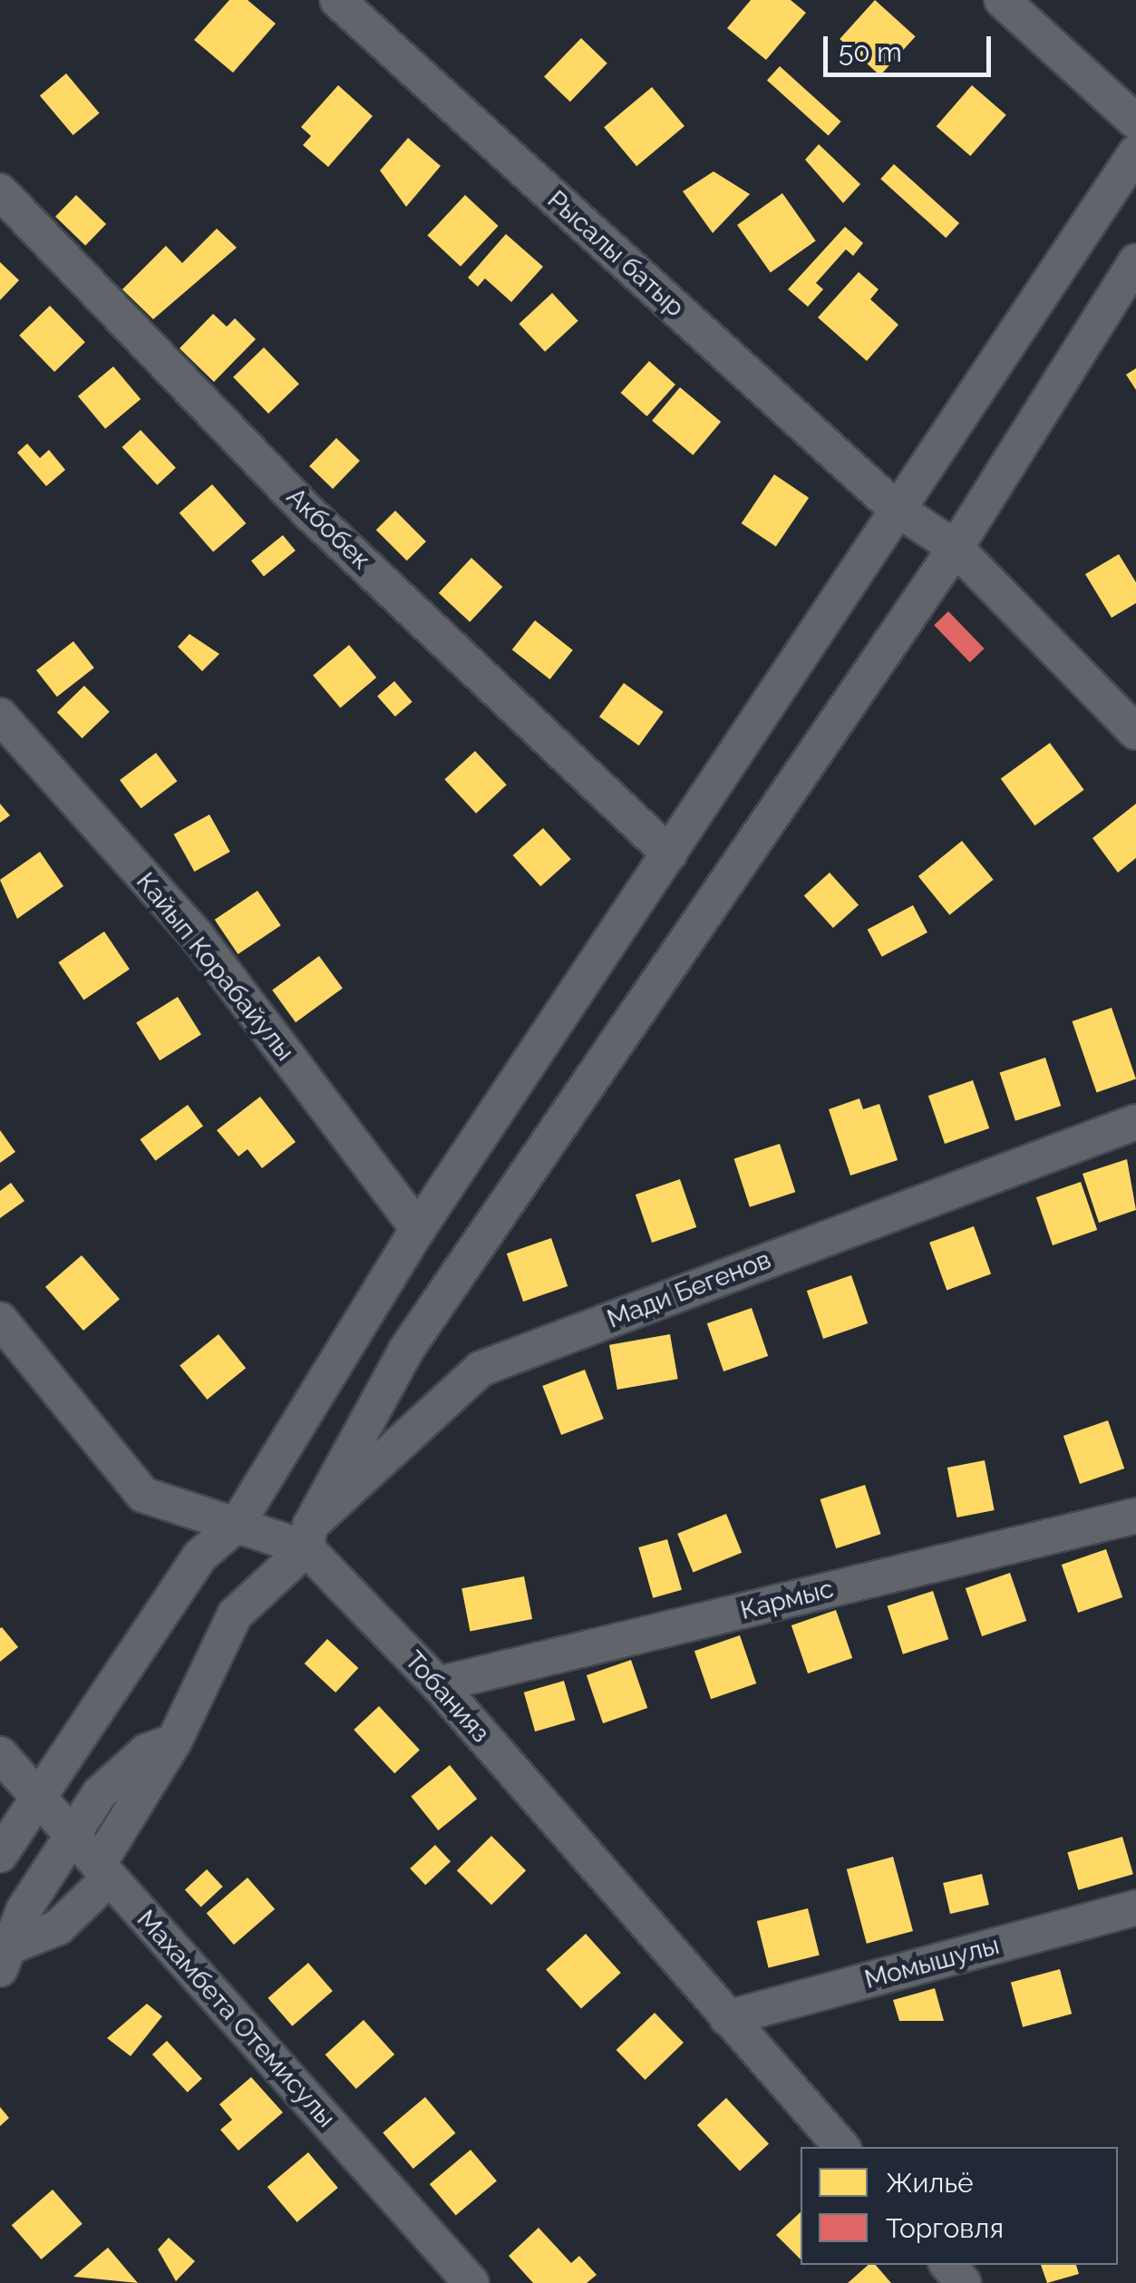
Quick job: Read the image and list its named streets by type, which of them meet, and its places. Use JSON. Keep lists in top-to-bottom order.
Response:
{
  "streets": {
    "street": [
      "Рысалы батыр",
      "Акбобек",
      "Кайып Корабайулы",
      "Мади Бегенов",
      "Кармыс",
      "Тобанияз",
      "Момышулы",
      "Махамбета Отемисулы"
    ]
  },
  "crossings": [
    ["Мади Бегенов", "Тобанияз"],
    ["Мади Бегенов", "Махамбета Отемисулы"],
    ["Кармыс", "Тобанияз"],
    ["Тобанияз", "Момышулы"]
  ],
  "legend": ["Жильё", "Торговля"],
  "scale_bar": "50 m"
}
